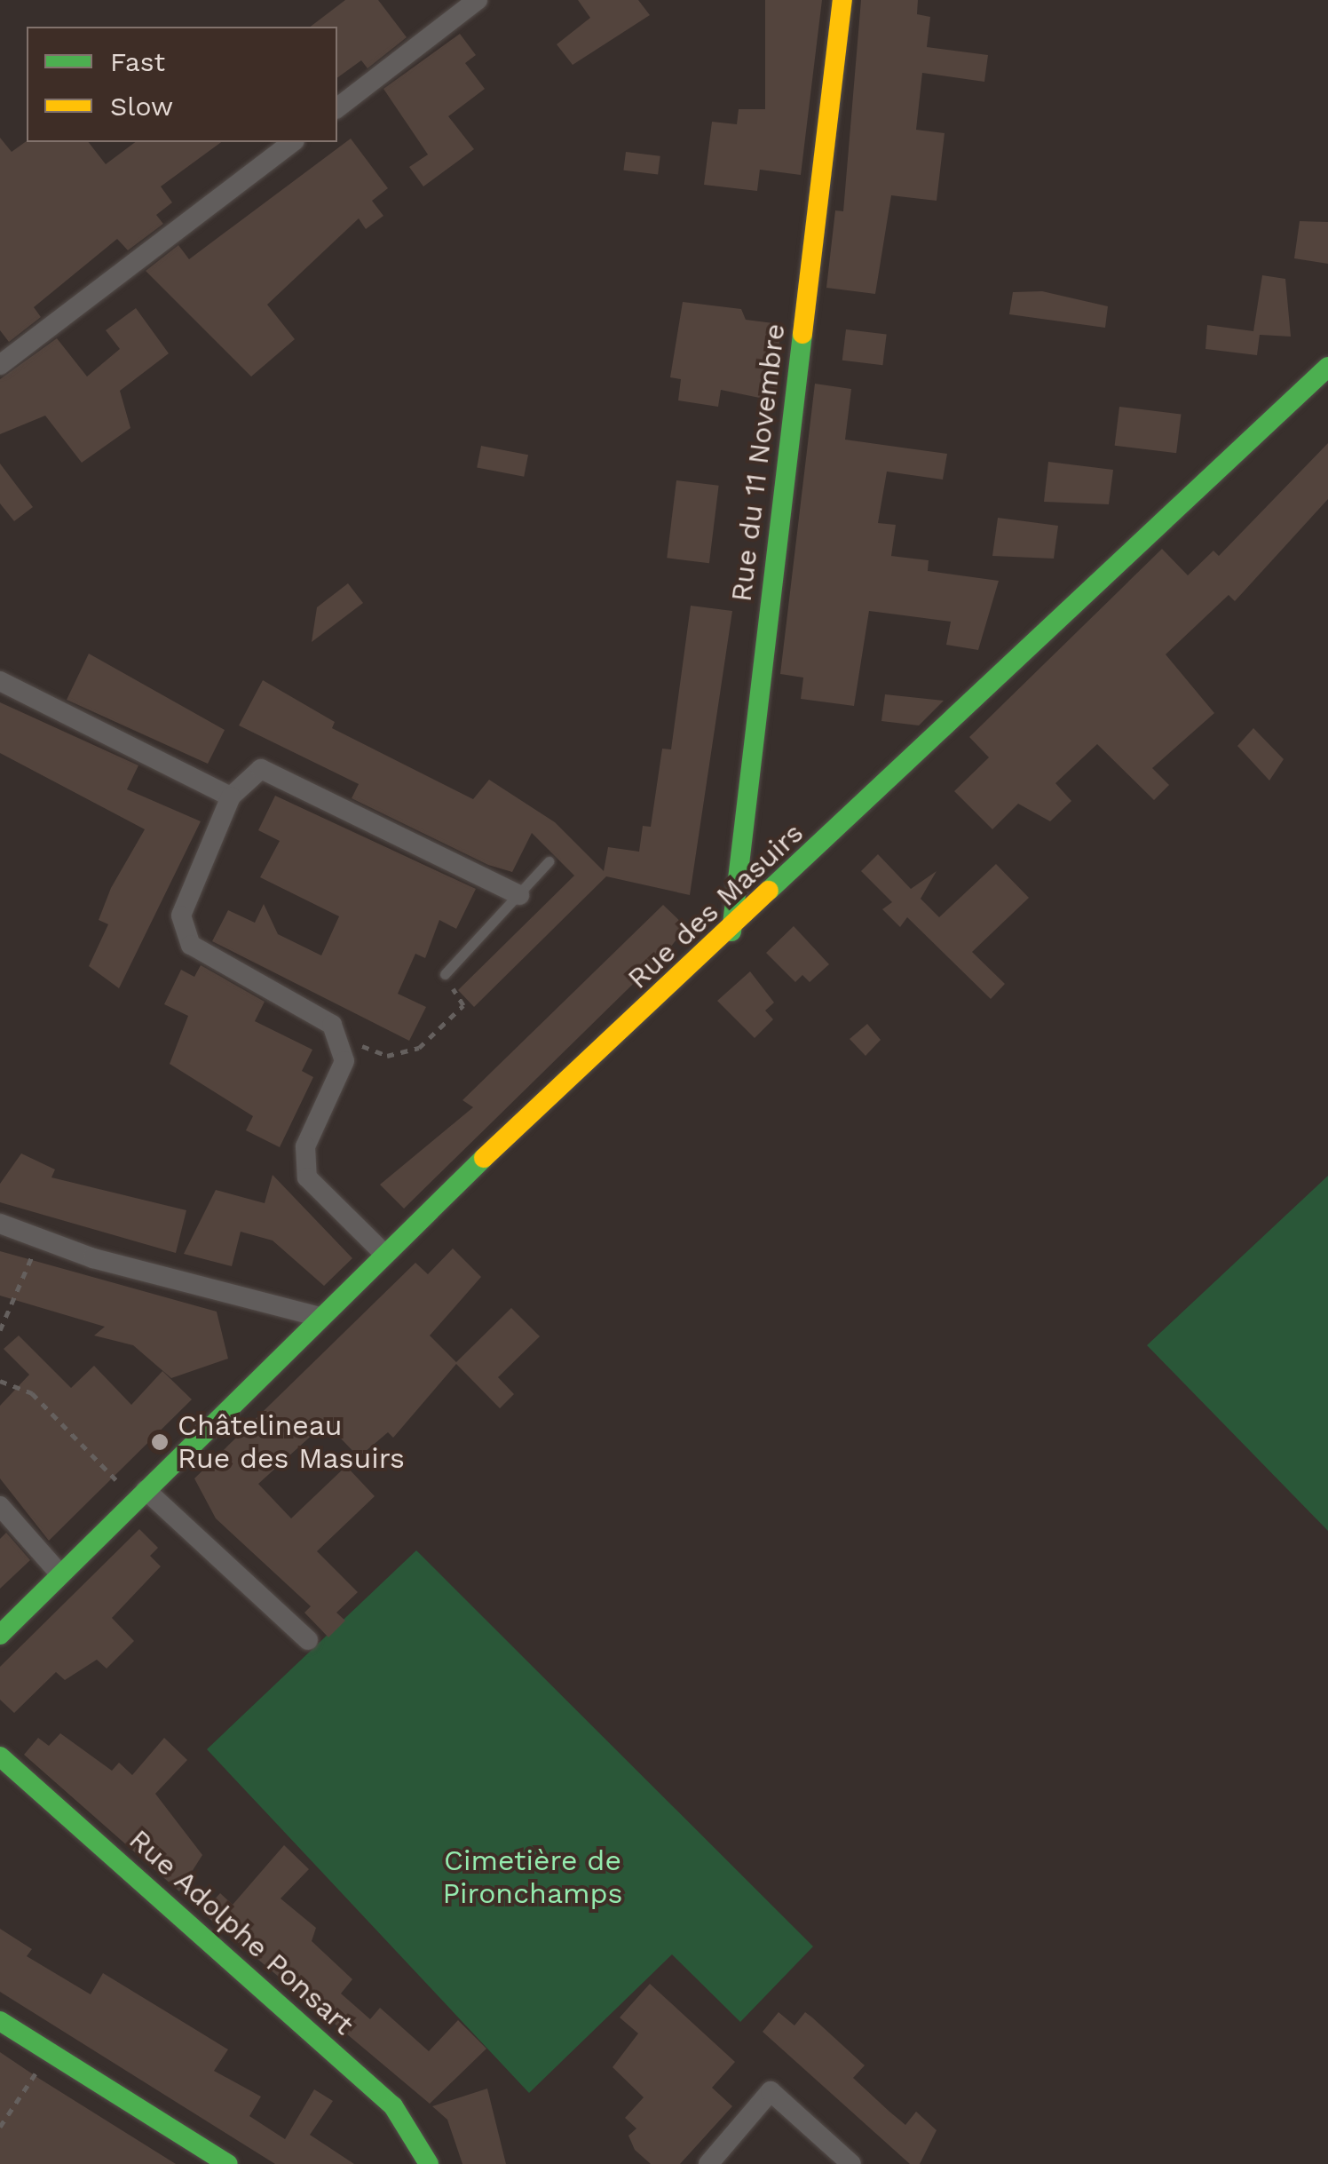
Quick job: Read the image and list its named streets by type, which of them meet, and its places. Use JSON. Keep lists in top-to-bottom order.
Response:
{
  "streets": {
    "street": ["Rue du 11 Novembre", "Rue des Masuirs", "Rue Adolphe Ponsart"]
  },
  "crossings": [
    ["Rue du 11 Novembre", "Rue des Masuirs"]
  ],
  "parks": ["Cimetière de Pironchamps"],
  "places": ["Châtelineau Rue des Masuirs"],
  "legend": ["Fast", "Slow"]
}
